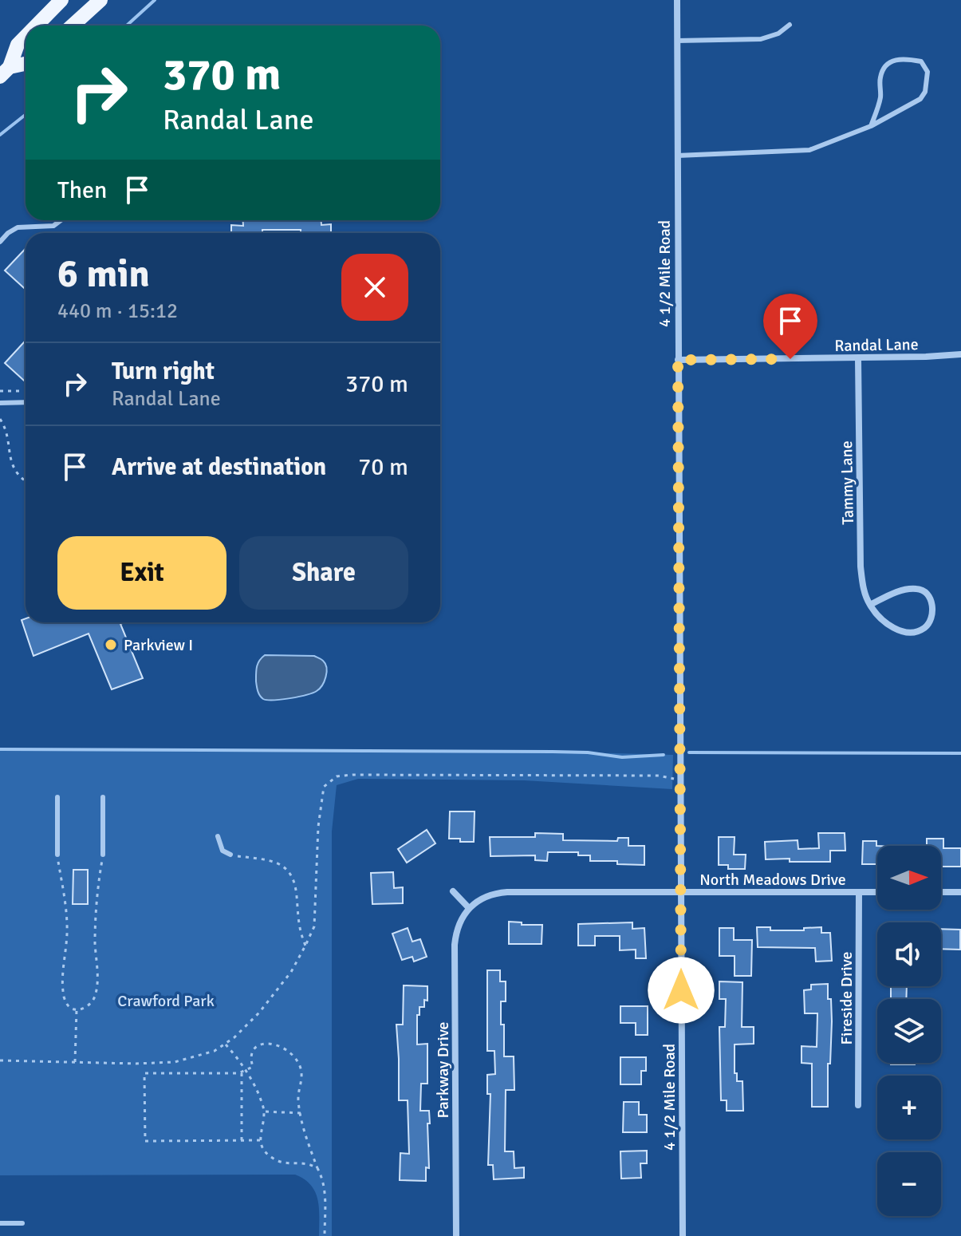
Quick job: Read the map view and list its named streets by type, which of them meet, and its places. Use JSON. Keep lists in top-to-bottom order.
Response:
{
  "streets": {
    "street": [
      "4 1/2 Mile Road",
      "Randal Lane",
      "Tammy Lane",
      "North Meadows Drive",
      "Fireside Drive",
      "Parkway Drive"
    ]
  },
  "crossings": [
    ["4 1/2 Mile Road", "Randal Lane"],
    ["4 1/2 Mile Road", "North Meadows Drive"],
    ["Randal Lane", "Tammy Lane"],
    ["North Meadows Drive", "Fireside Drive"],
    ["North Meadows Drive", "Parkway Drive"]
  ],
  "parks": ["Crawford Park"],
  "places": ["Parkview I"],
  "north": "right",
  "page": {
    "turn": ["370 m", "Randal Lane"],
    "then": "Then",
    "heading": ["6 min", "440 m · 15:12"],
    "list": [
      {
        "name": "Turn right",
        "note": "Randal Lane",
        "value": "370 m"
      },
      {
        "name": "Arrive at destination",
        "value": "70 m"
      }
    ],
    "buttons": ["Exit", "Share"],
    "map_buttons": ["+", "−"]
  }
}
